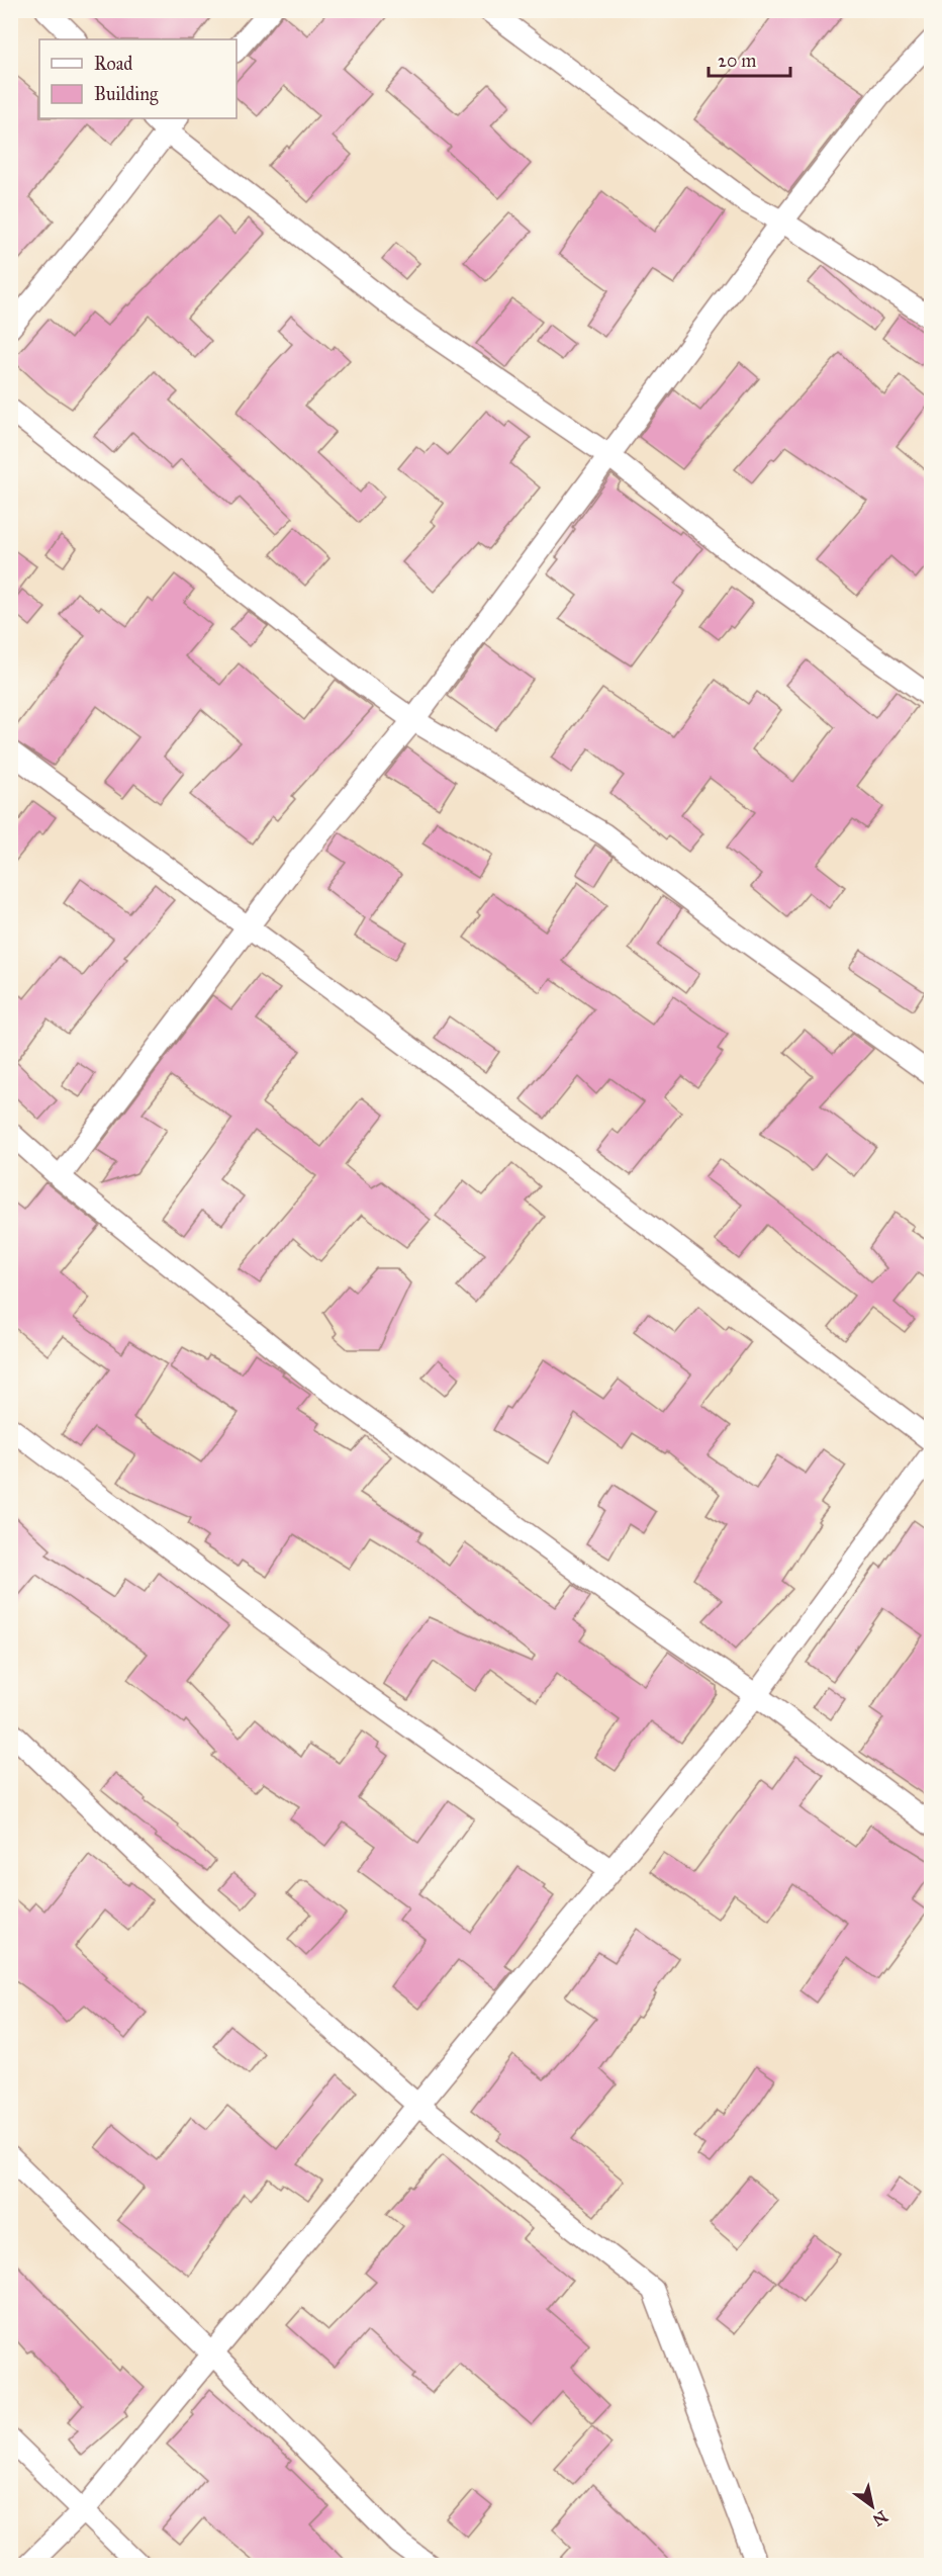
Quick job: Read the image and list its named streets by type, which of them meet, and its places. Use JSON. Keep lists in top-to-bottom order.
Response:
{
  "legend": ["Road", "Building"],
  "scale_bar": "20 m",
  "north": "bottom right"
}
